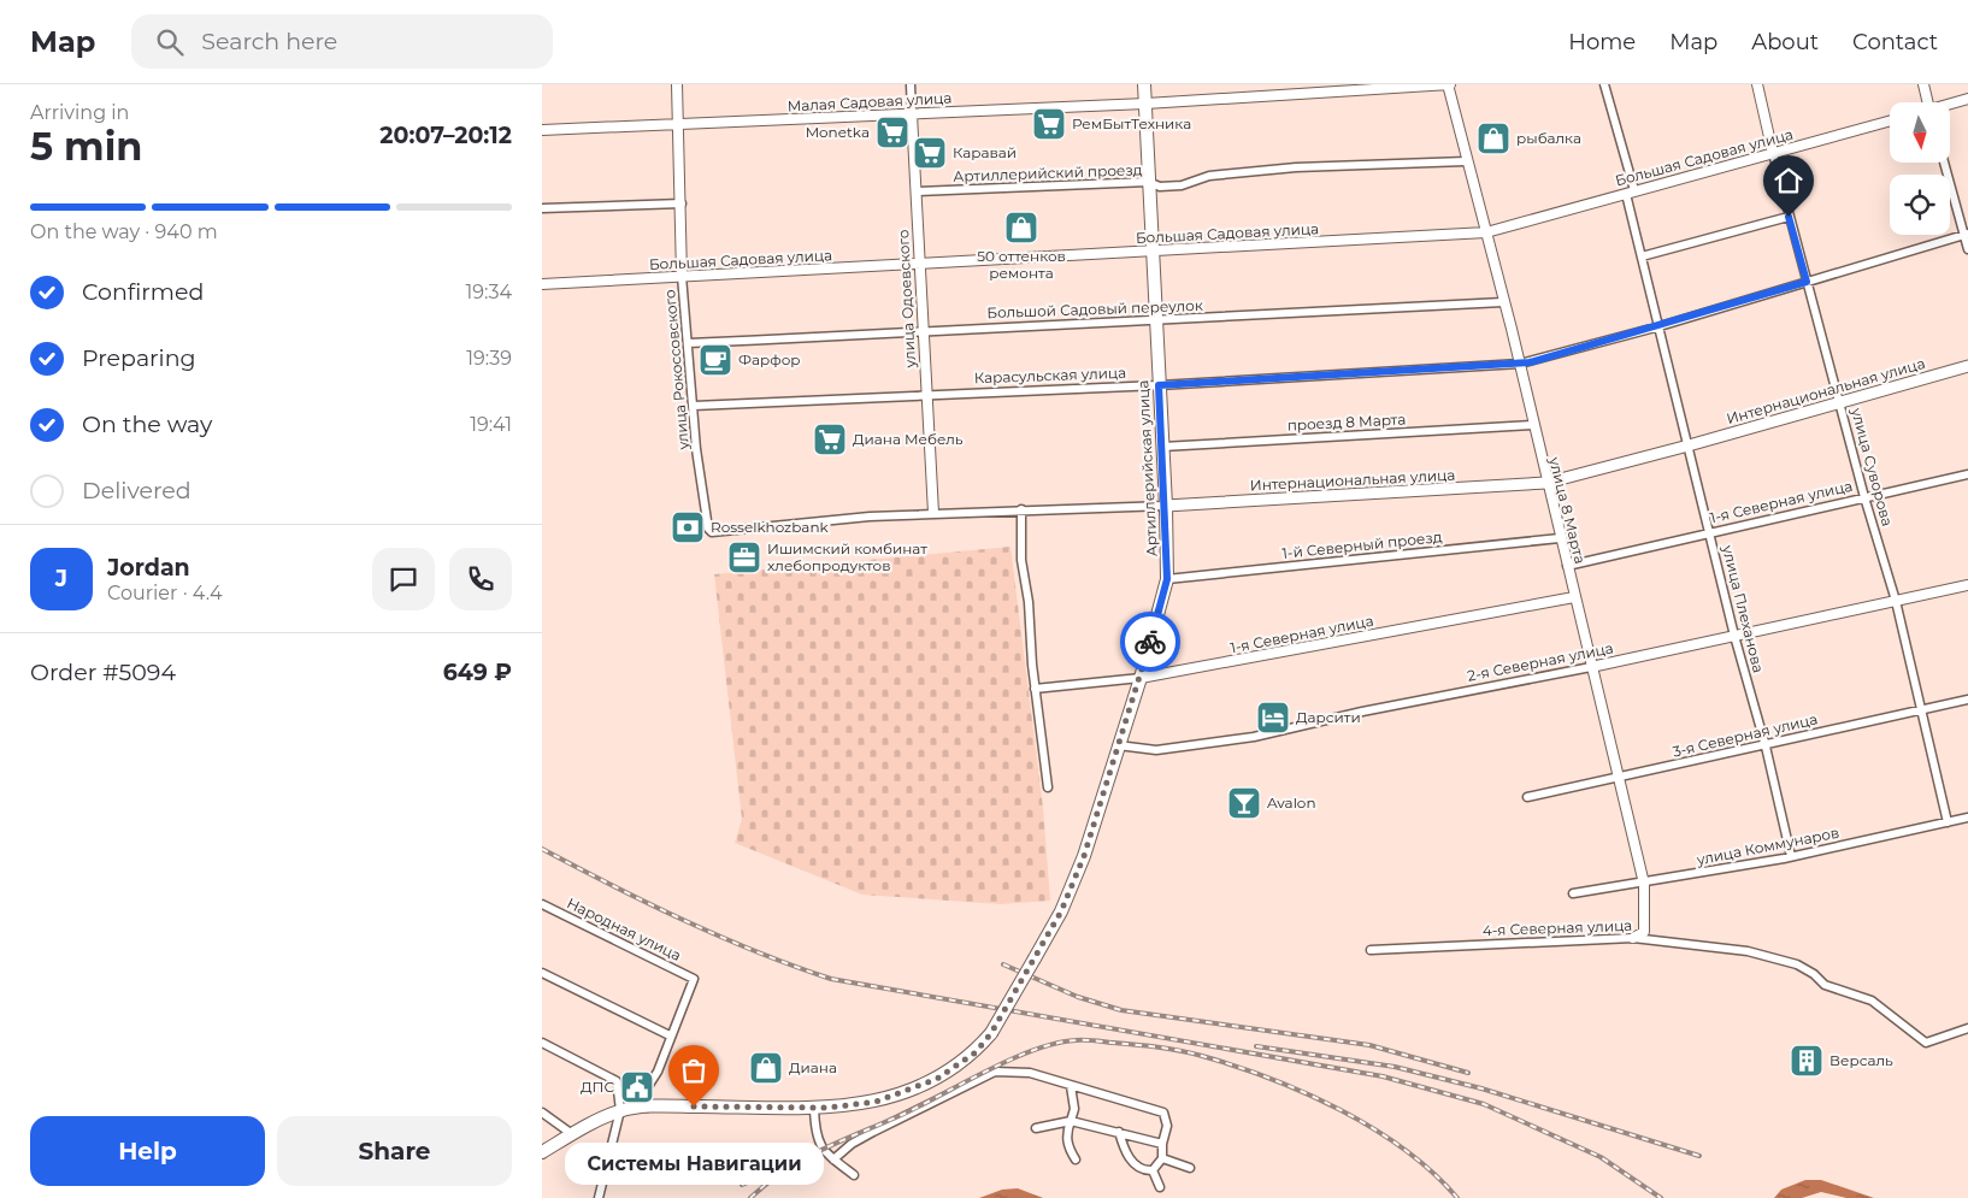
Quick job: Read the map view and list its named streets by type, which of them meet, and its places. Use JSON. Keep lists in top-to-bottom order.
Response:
{
  "streets": {
    "main road": ["Интернациональная улица", "Артиллерийская улица"],
    "street": [
      "Малая Садовая улица",
      "Большая Садовая улица",
      "Артиллерийский проезд",
      "улица Одоевского",
      "Большой Садовый переулок",
      "улица Рокоссовского",
      "Карасульская улица",
      "проезд 8 Марта",
      "улица Суворова",
      "1-я Северная улица",
      "улица 8 Марта",
      "1-й Северный проезд",
      "улица Плеханова",
      "2-я Северная улица",
      "3-я Северная улица",
      "улица Коммунаров",
      "4-я Северная улица",
      "Народная улица"
    ]
  },
  "crossings": [
    ["Малая Садовая улица", "улица Одоевского"],
    ["Малая Садовая улица", "улица Рокоссовского"],
    ["Малая Садовая улица", "Артиллерийская улица"],
    ["Малая Садовая улица", "улица 8 Марта"],
    ["Большая Садовая улица", "улица Одоевского"],
    ["Большая Садовая улица", "улица Рокоссовского"],
    ["Большая Садовая улица", "улица Суворова"],
    ["Большая Садовая улица", "Артиллерийская улица"],
    ["Большая Садовая улица", "улица 8 Марта"],
    ["Большая Садовая улица", "улица Плеханова"],
    ["Артиллерийский проезд", "улица Одоевского"],
    ["Артиллерийский проезд", "Артиллерийская улица"],
    ["Артиллерийский проезд", "улица 8 Марта"],
    ["улица Одоевского", "Большой Садовый переулок"],
    ["улица Одоевского", "Карасульская улица"],
    ["улица Одоевского", "Интернациональная улица"],
    ["Большой Садовый переулок", "улица Рокоссовского"],
    ["Большой Садовый переулок", "Артиллерийская улица"],
    ["Большой Садовый переулок", "улица 8 Марта"],
    ["улица Рокоссовского", "Карасульская улица"],
    ["улица Рокоссовского", "Интернациональная улица"],
    ["Карасульская улица", "улица Суворова"],
    ["Карасульская улица", "Артиллерийская улица"],
    ["Карасульская улица", "улица 8 Марта"],
    ["Карасульская улица", "улица Плеханова"],
    ["Интернациональная улица", "улица Суворова"],
    ["Интернациональная улица", "Артиллерийская улица"],
    ["Интернациональная улица", "улица 8 Марта"],
    ["Интернациональная улица", "улица Плеханова"],
    ["проезд 8 Марта", "Артиллерийская улица"],
    ["проезд 8 Марта", "улица 8 Марта"],
    ["улица Суворова", "1-я Северная улица"],
    ["улица Суворова", "2-я Северная улица"],
    ["улица Суворова", "3-я Северная улица"],
    ["улица Суворова", "улица Коммунаров"],
    ["Артиллерийская улица", "1-я Северная улица"],
    ["Артиллерийская улица", "1-й Северный проезд"],
    ["Артиллерийская улица", "2-я Северная улица"],
    ["1-я Северная улица", "улица 8 Марта"],
    ["1-я Северная улица", "улица Плеханова"],
    ["улица 8 Марта", "1-й Северный проезд"],
    ["улица 8 Марта", "2-я Северная улица"],
    ["улица 8 Марта", "3-я Северная улица"],
    ["улица 8 Марта", "улица Коммунаров"],
    ["улица Плеханова", "2-я Северная улица"],
    ["улица Плеханова", "3-я Северная улица"],
    ["улица Плеханова", "улица Коммунаров"]
  ],
  "places": {
    "supermarket": [
      "РемБытТехника",
      "Monetka",
      "Каравай",
      "Диана Мебель"
    ],
    "shop": ["рыбалка", "50 оттенков ремонта", "Диана"],
    "cafe": ["Фарфор"],
    "bank": ["Rosselkhozbank"],
    "office": ["Ишимский комбинат хлебопродуктов"],
    "hotel": ["Дарсити"],
    "bar": ["Avalon"],
    "building": ["Версаль"],
    "public building": ["ДПС"],
    "other": ["Системы Навигации"]
  },
  "north": "bottom",
  "page": {
    "header": "Map",
    "search": "Search here",
    "nav": [
      "Home",
      "Map",
      "About",
      "Contact"
    ],
    "heading": ["5 min", "Arriving in", "20:07–20:12"],
    "panel": [
      "Jordan",
      "Courier · 4.4",
      "Order #5094",
      "649 ₽"
    ],
    "bar": "On the way · 940 m",
    "list": [
      ["Confirmed", "19:34"],
      ["Preparing", "19:39"],
      ["On the way", "19:41"],
      "Delivered"
    ],
    "round": "J",
    "buttons": ["Help", "Share"],
    "bubble": "Системы Навигации"
  }
}
